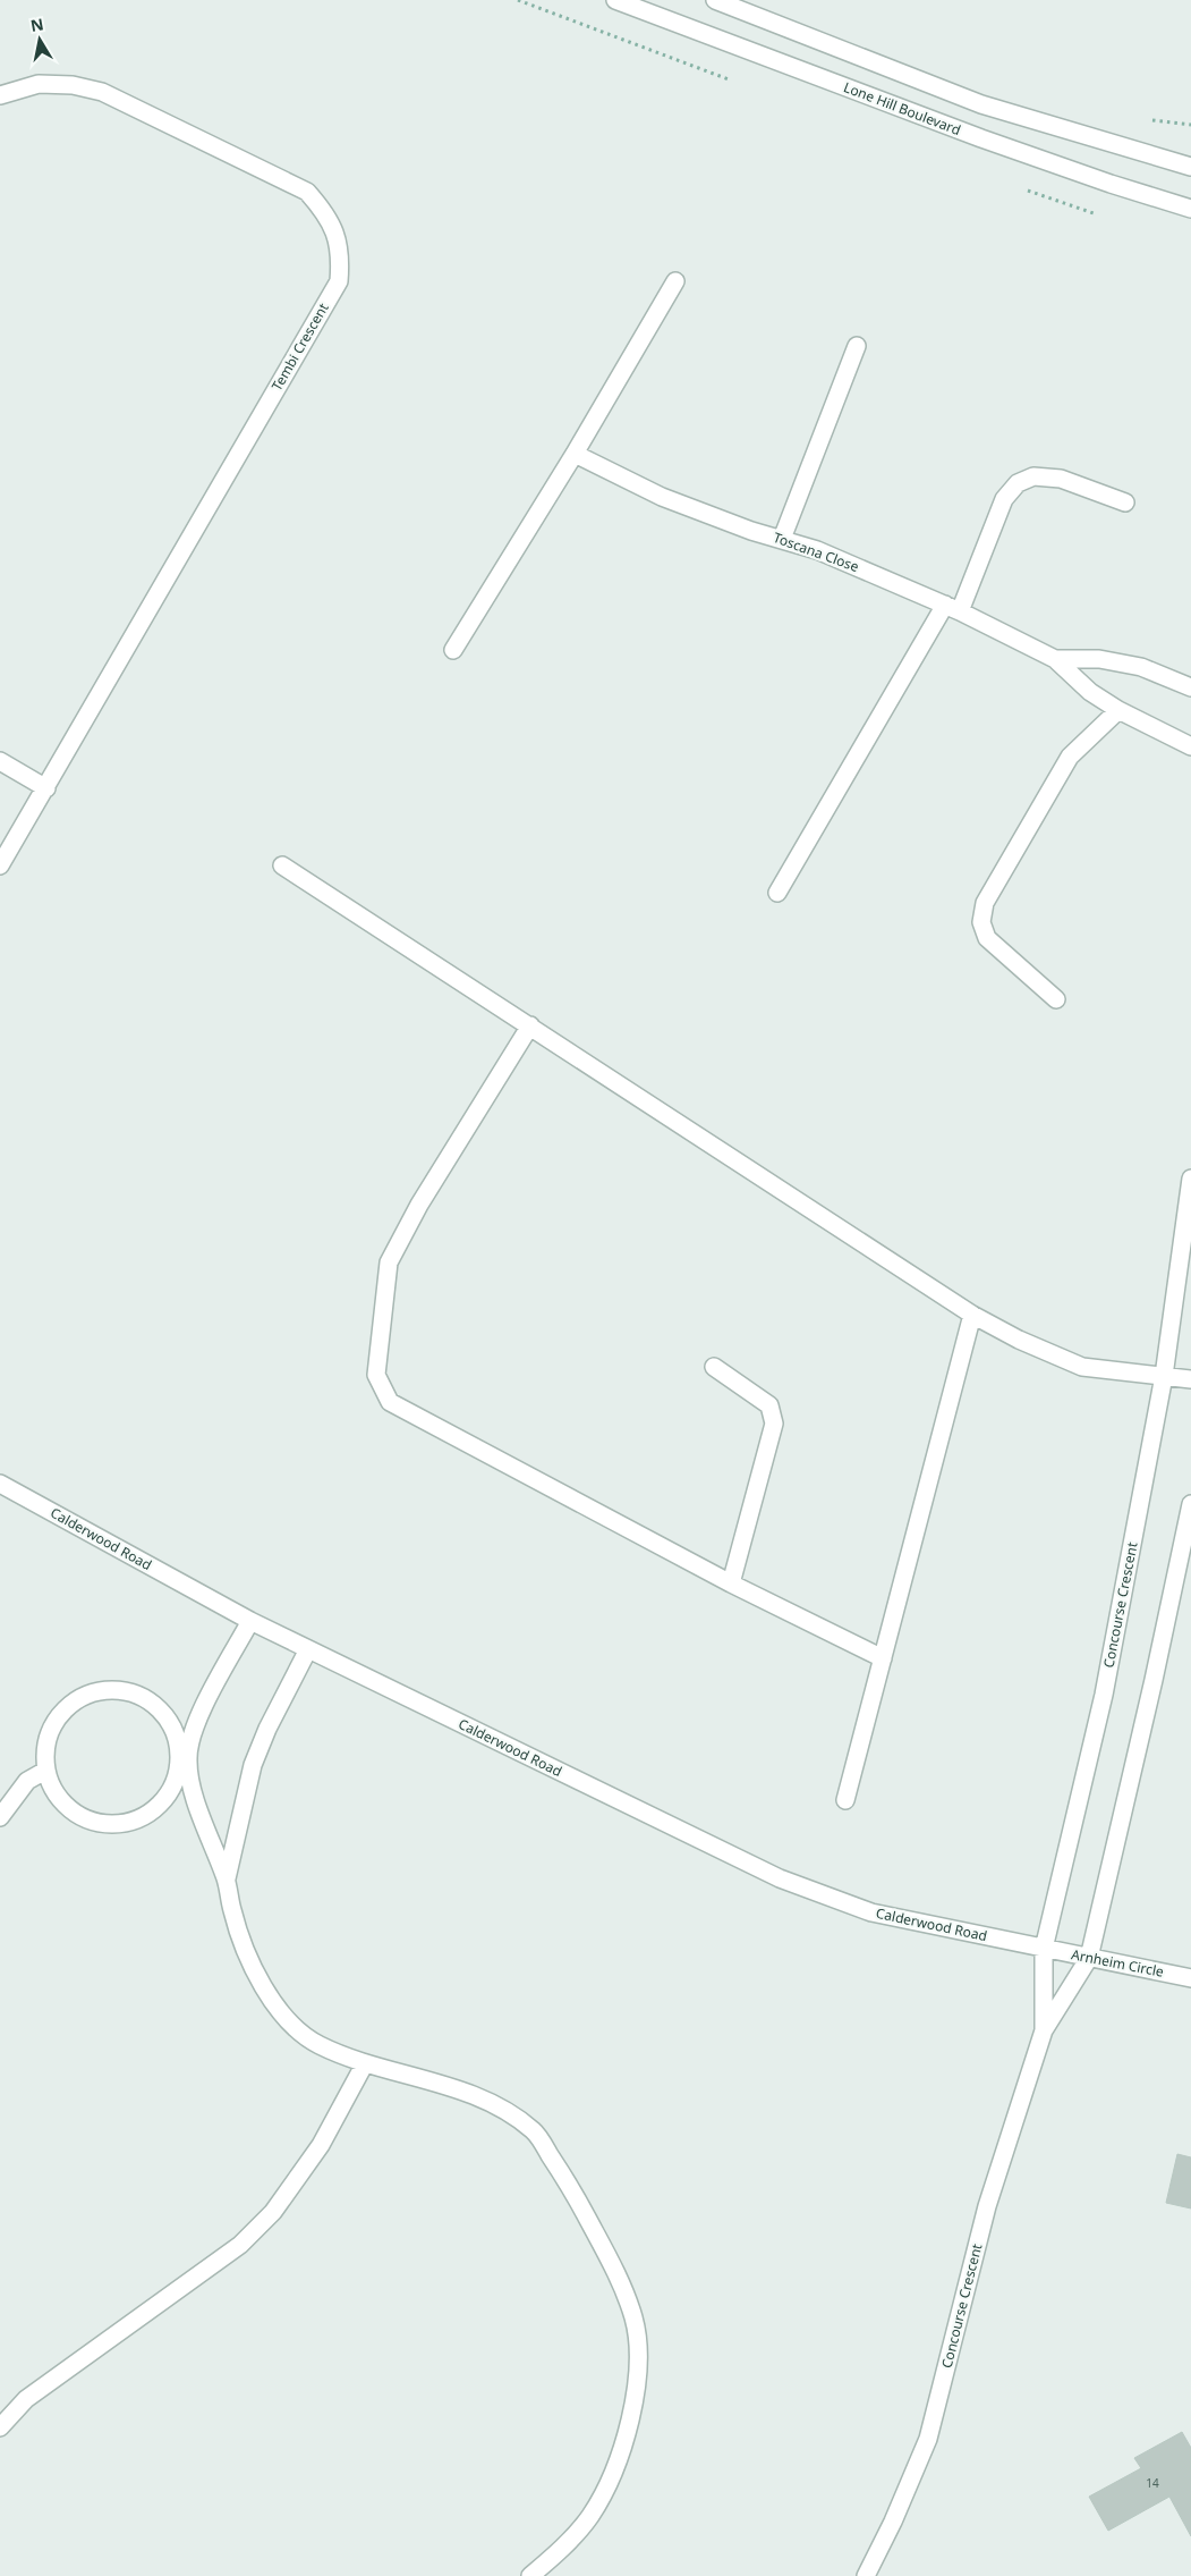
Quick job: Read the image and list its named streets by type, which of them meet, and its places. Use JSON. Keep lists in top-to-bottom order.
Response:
{
  "streets": {
    "street": [
      "Lone Hill Boulevard",
      "Tembi Crescent",
      "Toscana Close",
      "Calderwood Road",
      "Concourse Crescent",
      "Arnheim Circle"
    ]
  },
  "crossings": [
    ["Calderwood Road", "Concourse Crescent"],
    ["Calderwood Road", "Arnheim Circle"],
    ["Concourse Crescent", "Arnheim Circle"]
  ],
  "house_numbers": ["14"],
  "north": "top"
}
